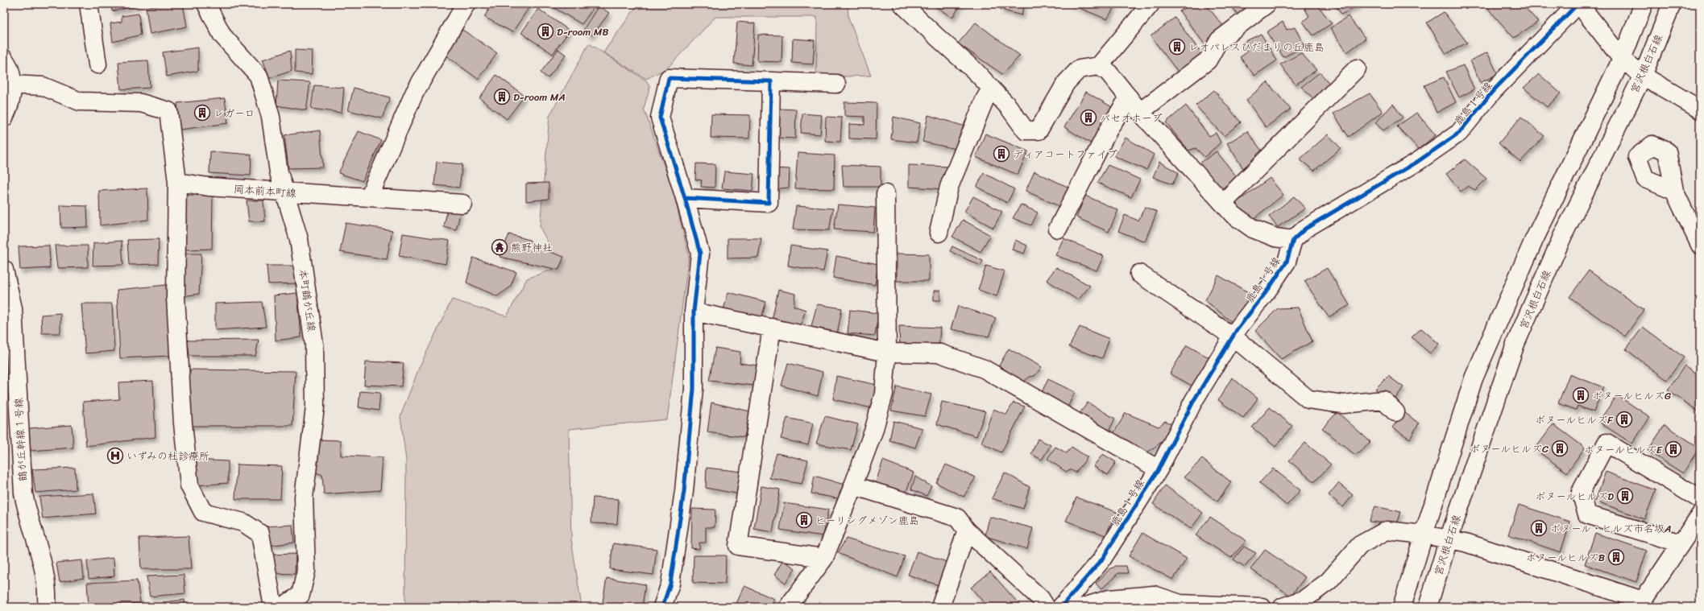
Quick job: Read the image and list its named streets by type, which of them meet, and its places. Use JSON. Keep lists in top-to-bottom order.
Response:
{
  "streets": {
    "street": [
      "宮沢根白石線",
      "鹿島１号線",
      "岡本前本町線",
      "本町鶴が丘線",
      "鶴が丘幹線１号線"
    ]
  },
  "crossings": [
    ["岡本前本町線", "本町鶴が丘線"]
  ],
  "places": {
    "building": [
      "D-room MB",
      "レオパレスひだまりの丘鹿島",
      "D-room MA",
      "レガーロ",
      "パセオホープ",
      "ディアコートファイブ",
      "ボヌールヒルズG",
      "ボヌールヒルズF",
      "ボヌールヒルズC",
      "ボヌールヒルズE",
      "ボヌールヒルズD",
      "ヒーリングメゾン鹿島",
      "ボヌール・ヒルズ市名坂A",
      "ボヌールヒルズB"
    ],
    "temple": ["熊野神社"],
    "hospital": ["いずみの杜診療所"]
  }
}
